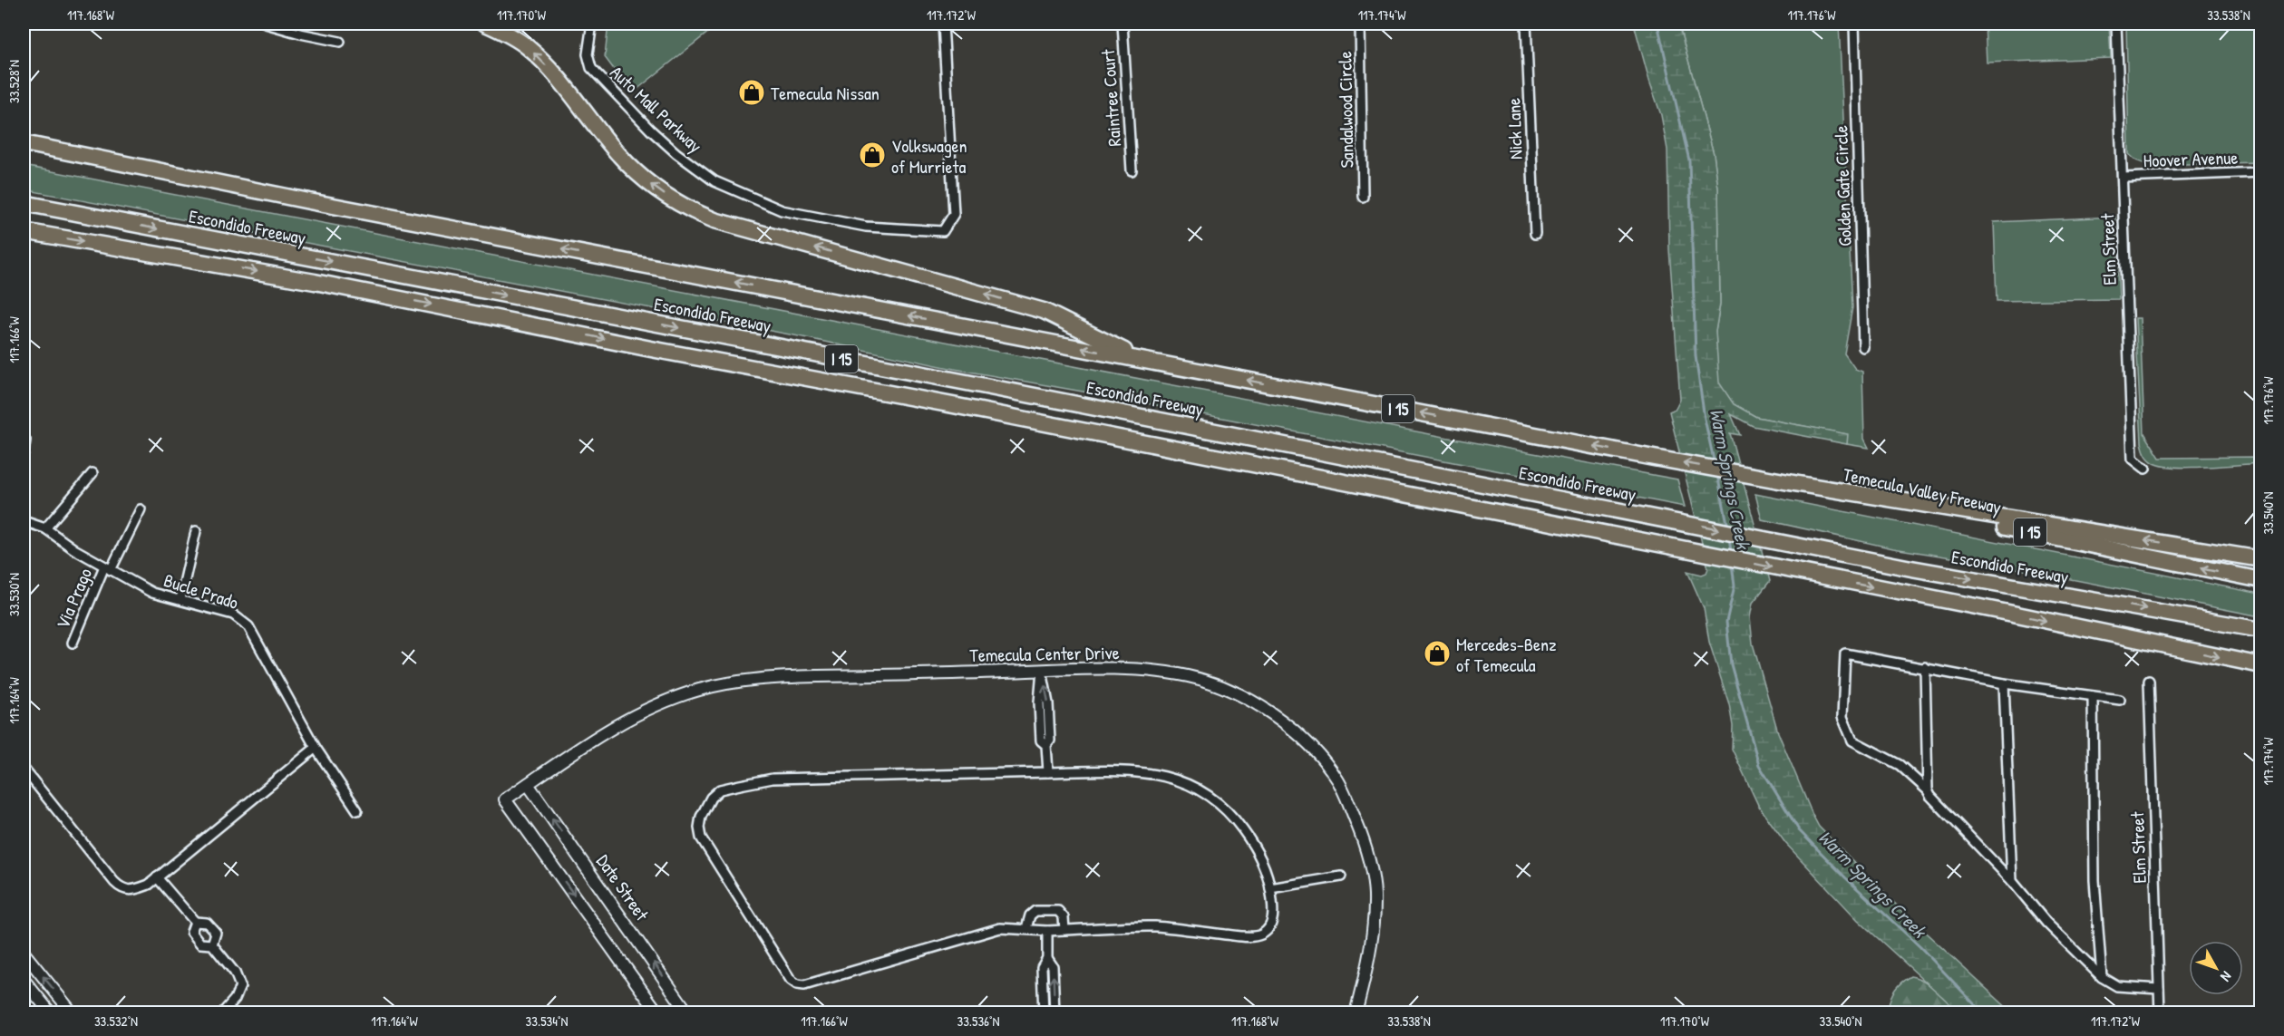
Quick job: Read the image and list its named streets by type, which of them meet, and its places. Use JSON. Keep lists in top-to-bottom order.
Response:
{
  "streets": {
    "highway": ["Escondido Freeway", "I 15", "Temecula Valley Freeway"],
    "street": [
      "Raintree Court",
      "Auto Mall Parkway",
      "Sandalwood Circle",
      "Nick Lane",
      "Hoover Avenue",
      "Golden Gate Circle",
      "Elm Street",
      "Bucle Prado",
      "Via Prago",
      "Temecula Center Drive",
      "Date Street"
    ]
  },
  "crossings": [
    ["Hoover Avenue", "Elm Street"],
    ["Escondido Freeway", "Temecula Valley Freeway"],
    ["Bucle Prado", "Via Prago"],
    ["Temecula Center Drive", "Date Street"]
  ],
  "one_way": ["Date Street"],
  "water": ["Warm Springs Creek"],
  "places": {
    "shop": ["Temecula Nissan", "Volkswagen of Murrieta", "Mercedes-Benz of Temecula"]
  },
  "north": "bottom right",
  "coordinates": [
    "117.168°W",
    "117.170°W",
    "117.172°W",
    "117.174°W",
    "117.176°W",
    "33.538°N",
    "33.528°N",
    "117.166°W",
    "33.540°N",
    "33.530°N",
    "117.164°W",
    "33.532°N",
    "33.534°N",
    "33.536°N"
  ]
}
